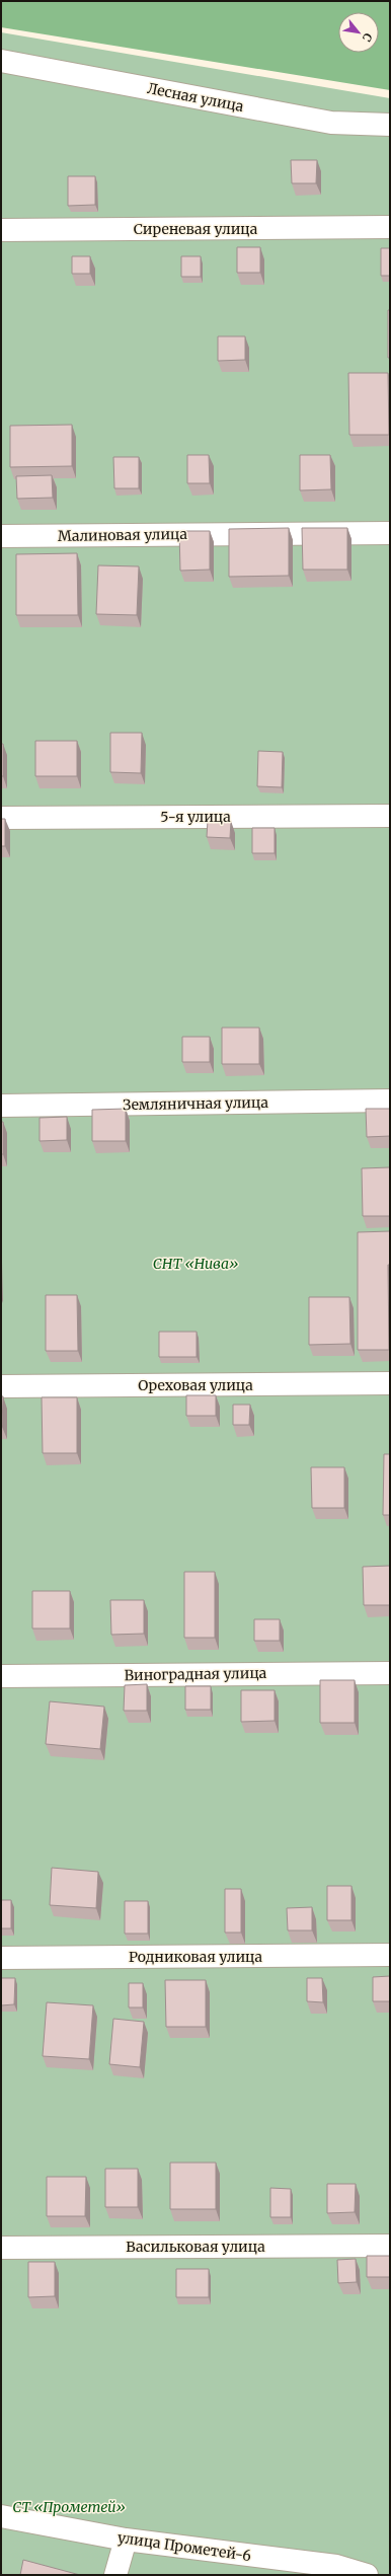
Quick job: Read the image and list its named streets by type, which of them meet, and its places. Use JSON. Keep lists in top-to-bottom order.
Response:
{
  "streets": {
    "street": [
      "Лесная улица",
      "Сиреневая улица",
      "Малиновая улица",
      "5-я улица",
      "Земляничная улица",
      "Ореховая улица",
      "Виноградная улица",
      "Родниковая улица",
      "Васильковая улица",
      "улица Прометей-6"
    ]
  },
  "parks": ["СНТ «Нива»", "СТ «Прометей»"],
  "north": "bottom right"
}
